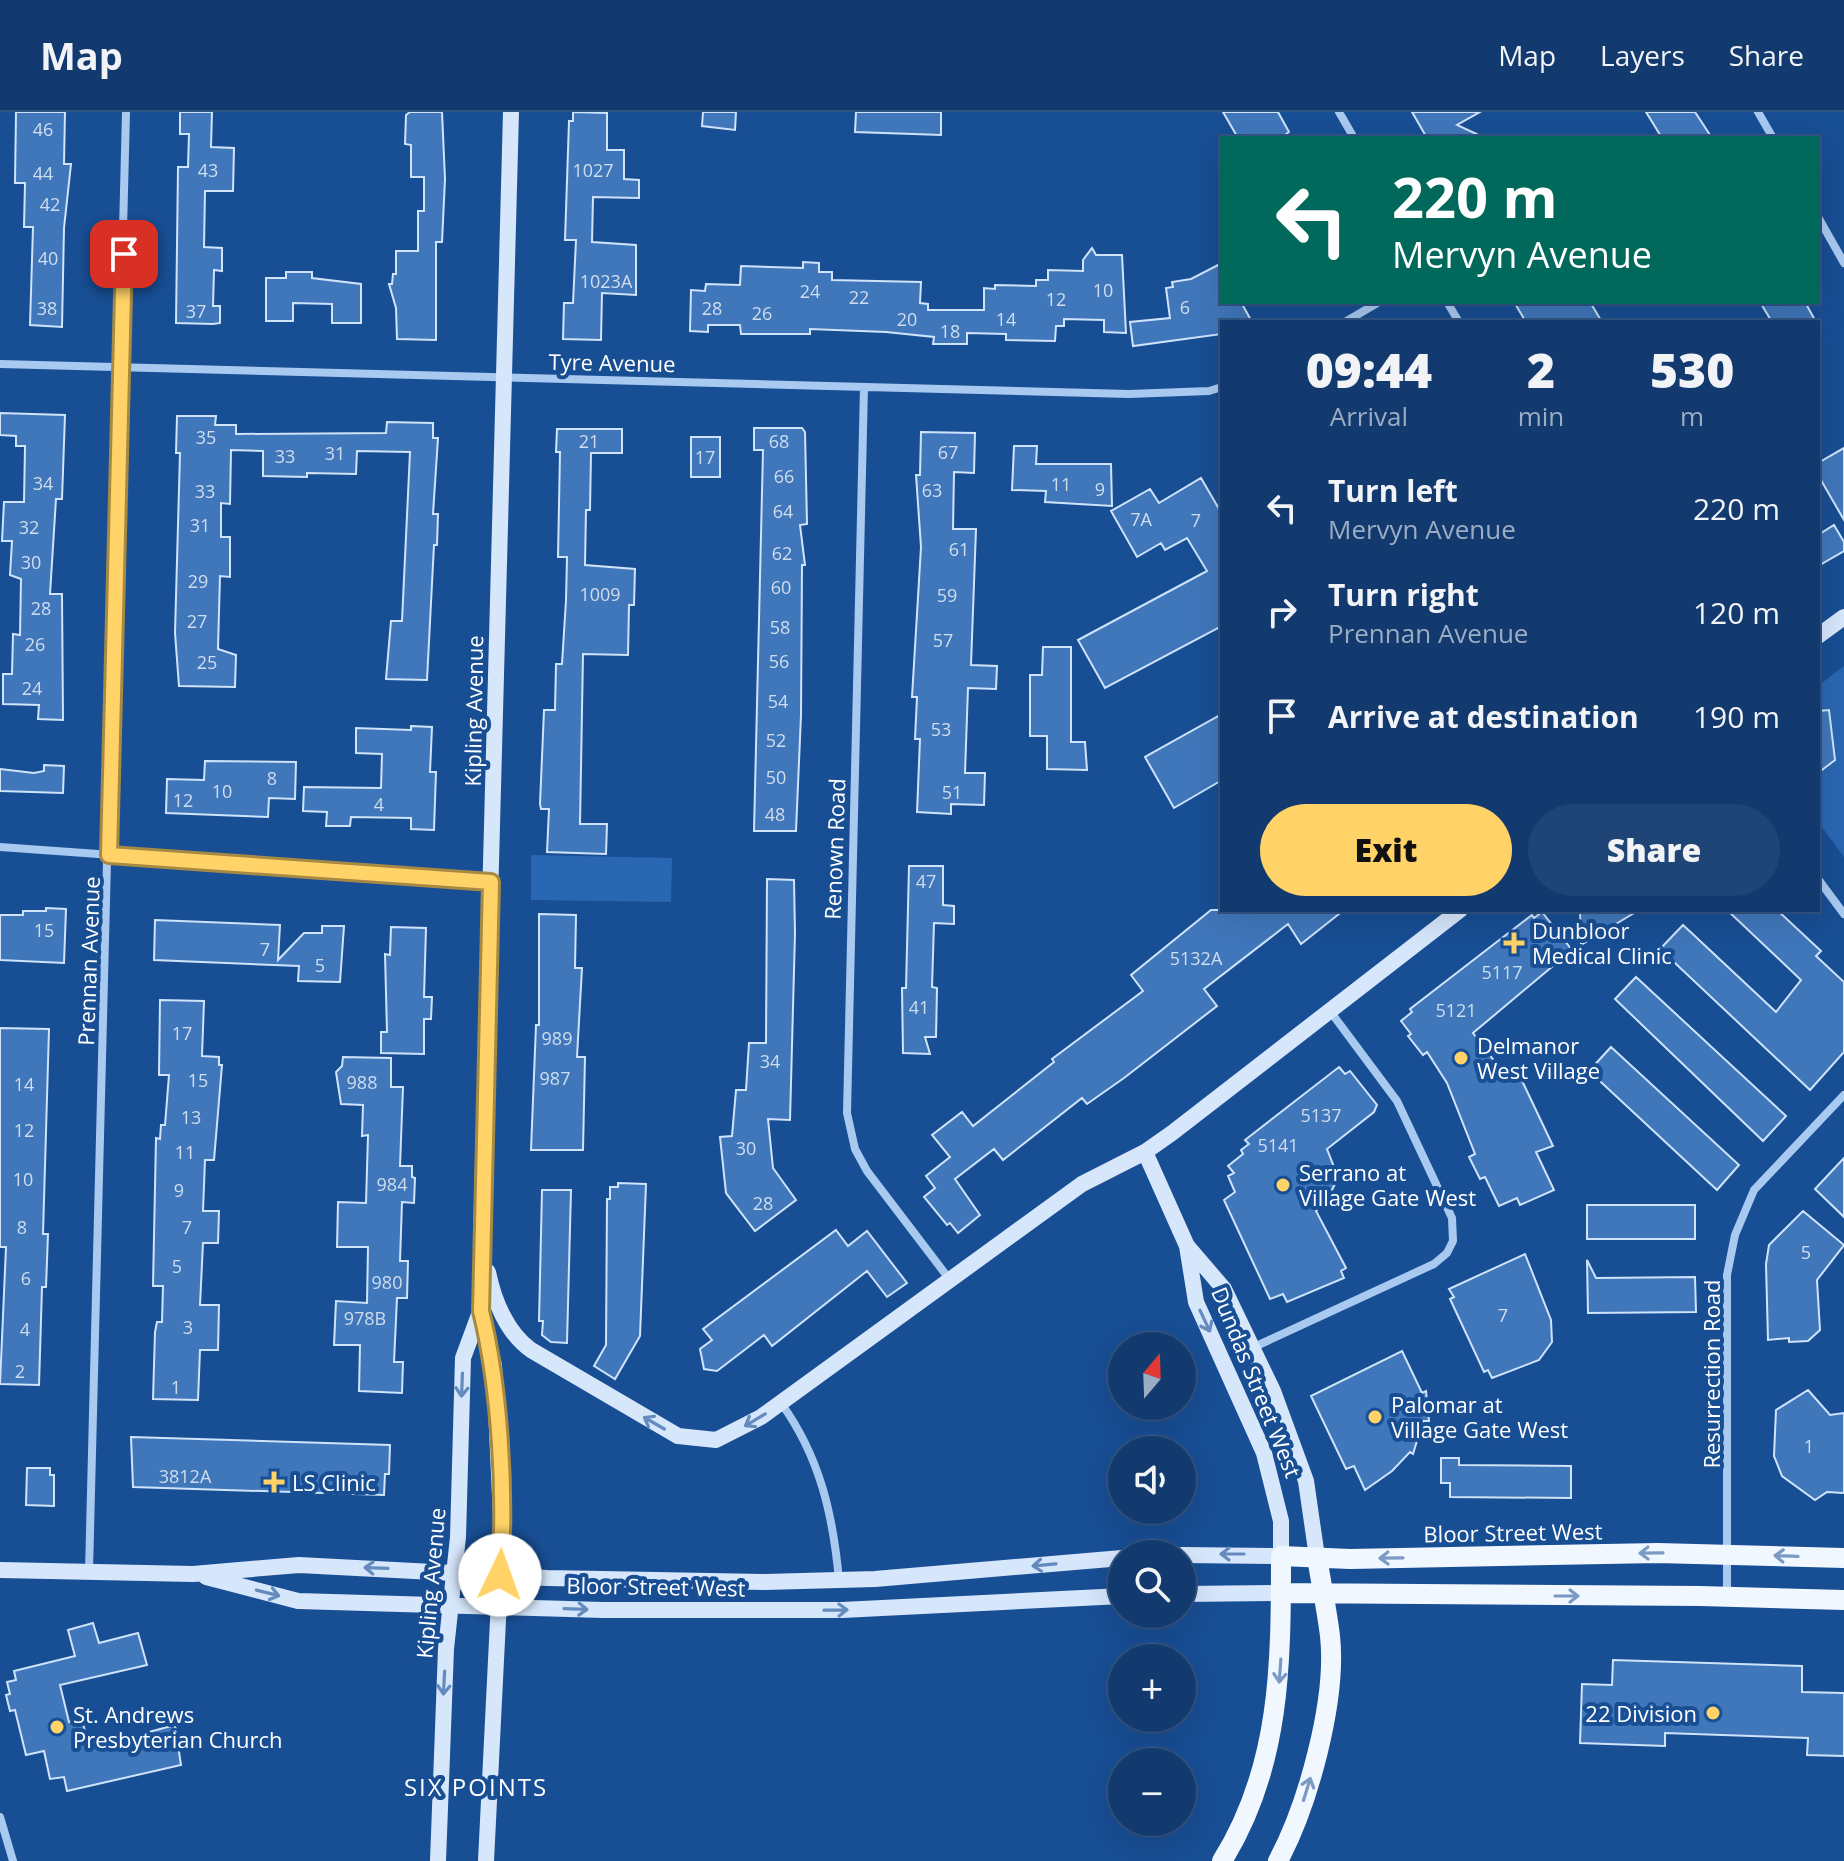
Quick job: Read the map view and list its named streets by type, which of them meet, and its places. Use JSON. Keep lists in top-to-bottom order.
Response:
{
  "streets": {
    "main road": ["Kipling Avenue", "Dundas Street West", "Bloor Street West"],
    "street": [
      "Tyre Avenue",
      "Renown Road",
      "Prennan Avenue",
      "Resurrection Road"
    ]
  },
  "crossings": [
    ["Tyre Avenue", "Kipling Avenue"],
    ["Tyre Avenue", "Renown Road"],
    ["Tyre Avenue", "Prennan Avenue"],
    ["Kipling Avenue", "Bloor Street West"],
    ["Prennan Avenue", "Bloor Street West"],
    ["Resurrection Road", "Bloor Street West"],
    ["Dundas Street West", "Bloor Street West"]
  ],
  "districts": ["SIX POINTS"],
  "places": {
    "health": ["Dunbloor Medical Clinic", "LS Clinic"],
    "other": [
      "Delmanor West Village",
      "Serrano at Village Gate West",
      "Palomar at Village Gate West",
      "22 Division",
      "St. Andrews Presbyterian Church"
    ]
  },
  "house_numbers": [
    "46",
    "43",
    "1027",
    "44",
    "42",
    "40",
    "1023A",
    "10",
    "24",
    "22",
    "12",
    "6",
    "38",
    "28",
    "37",
    "26",
    "20",
    "14",
    "18",
    "35",
    "21",
    "68",
    "67",
    "31",
    "33",
    "17",
    "66",
    "34",
    "11",
    "9",
    "63",
    "33",
    "64",
    "7A",
    "7",
    "31",
    "32",
    "61",
    "62",
    "30",
    "29",
    "60",
    "1009",
    "59",
    "28",
    "27",
    "58",
    "57",
    "26",
    "56",
    "25",
    "24",
    "54",
    "53",
    "52",
    "50",
    "8",
    "10",
    "51",
    "12",
    "4",
    "48",
    "47",
    "15",
    "7",
    "5132A",
    "5",
    "5117",
    "41",
    "5121",
    "17",
    "989",
    "34",
    "987",
    "15",
    "988",
    "14",
    "5137",
    "13",
    "12",
    "5141",
    "30",
    "11",
    "10",
    "984",
    "9",
    "28",
    "8",
    "7",
    "5",
    "5",
    "6",
    "980",
    "7",
    "978B",
    "3",
    "4",
    "2",
    "1",
    "1",
    "3812A"
  ],
  "north": "top",
  "page": {
    "header": "Map",
    "nav": ["Map", "Layers", "Share"],
    "turn": ["220 m", "Mervyn Avenue"],
    "eta": [
      "09:44",
      "Arrival",
      "2",
      "min",
      "530",
      "m"
    ],
    "list": [
      {
        "name": "Turn left",
        "note": "Mervyn Avenue",
        "value": "220 m"
      },
      {
        "name": "Turn right",
        "note": "Prennan Avenue",
        "value": "120 m"
      },
      {
        "name": "Arrive at destination",
        "value": "190 m"
      }
    ],
    "buttons": ["Exit", "Share"],
    "map_buttons": ["+", "−"]
  }
}
